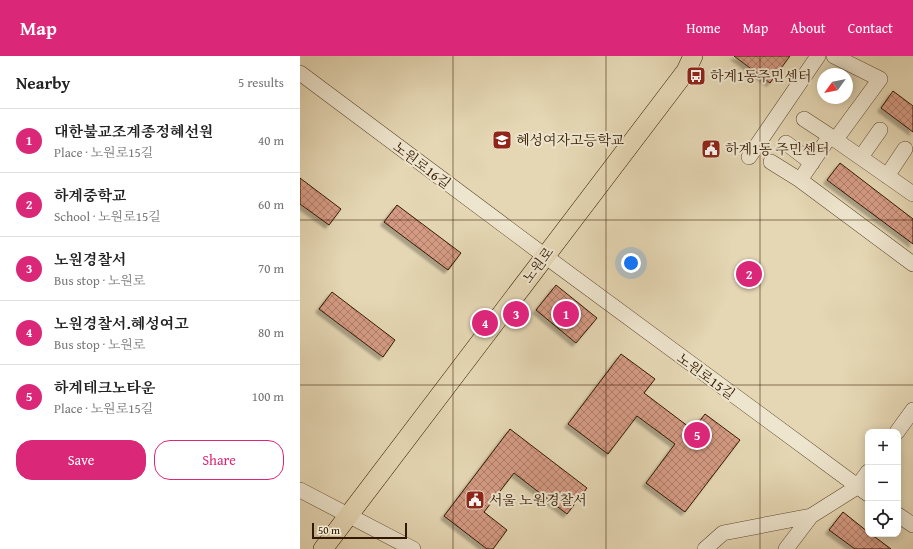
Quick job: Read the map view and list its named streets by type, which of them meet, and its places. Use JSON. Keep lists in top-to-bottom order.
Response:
{
  "streets": {
    "main road": ["노원로"],
    "street": ["노원로16길", "노원로15길"]
  },
  "crossings": [
    ["노원로16길", "노원로"],
    ["노원로16길", "노원로15길"],
    ["노원로", "노원로15길"]
  ],
  "places": {
    "bus stop": ["하계1동주민센터"],
    "school or university": ["혜성여자고등학교"],
    "public building": ["하계1동 주민센터", "서울 노원경찰서"]
  },
  "scale_bar": "50 m",
  "north": "bottom left",
  "page": {
    "header": "Map",
    "nav": [
      "Home",
      "Map",
      "About",
      "Contact"
    ],
    "heading": ["Nearby", "5 results"],
    "list": [
      {
        "mark": "1",
        "name": "대한불교조계종정혜선원",
        "note": "Place · 노원로15길",
        "value": "40 m"
      },
      {
        "mark": "2",
        "name": "하계중학교",
        "note": "School · 노원로15길",
        "value": "60 m"
      },
      {
        "mark": "3",
        "name": "노원경찰서",
        "note": "Bus stop · 노원로",
        "value": "70 m"
      },
      {
        "mark": "4",
        "name": "노원경찰서.혜성여고",
        "note": "Bus stop · 노원로",
        "value": "80 m"
      },
      {
        "mark": "5",
        "name": "하계테크노타운",
        "note": "Place · 노원로15길",
        "value": "100 m"
      }
    ],
    "pins": [
      "2",
      "1",
      "3",
      "4",
      "5"
    ],
    "buttons": ["Save", "Share"],
    "map_buttons": ["+", "−"],
    "scale": "50 m"
  }
}
